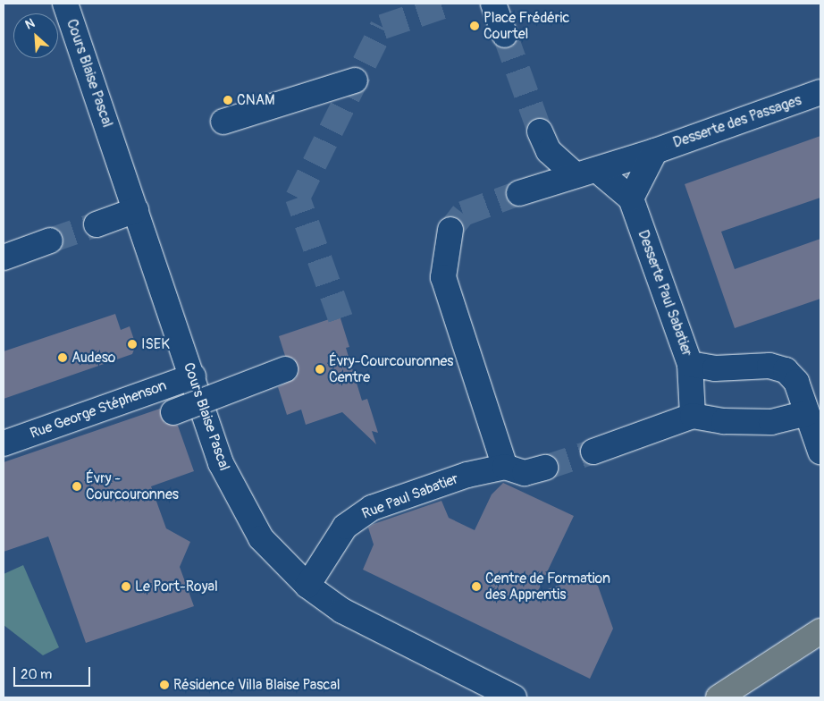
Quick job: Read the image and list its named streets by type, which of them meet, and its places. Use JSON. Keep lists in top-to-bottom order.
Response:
{
  "streets": {
    "street": [
      "Cours Blaise Pascal",
      "Desserte des Passages",
      "Desserte Paul Sabatier",
      "Rue George Stéphenson",
      "Rue Paul Sabatier"
    ]
  },
  "crossings": [
    ["Cours Blaise Pascal", "Rue George Stéphenson"],
    ["Cours Blaise Pascal", "Rue Paul Sabatier"]
  ],
  "places": [
    "Place Frédéric Courtel",
    "CNAM",
    "ISEK",
    "Audeso",
    "Évry-Courcouronnes Centre",
    "Évry - Courcouronnes",
    "Le Port-Royal",
    "Centre de Formation des Apprentis",
    "Résidence Villa Blaise Pascal"
  ],
  "scale_bar": "20 m",
  "north": "top left"
}
